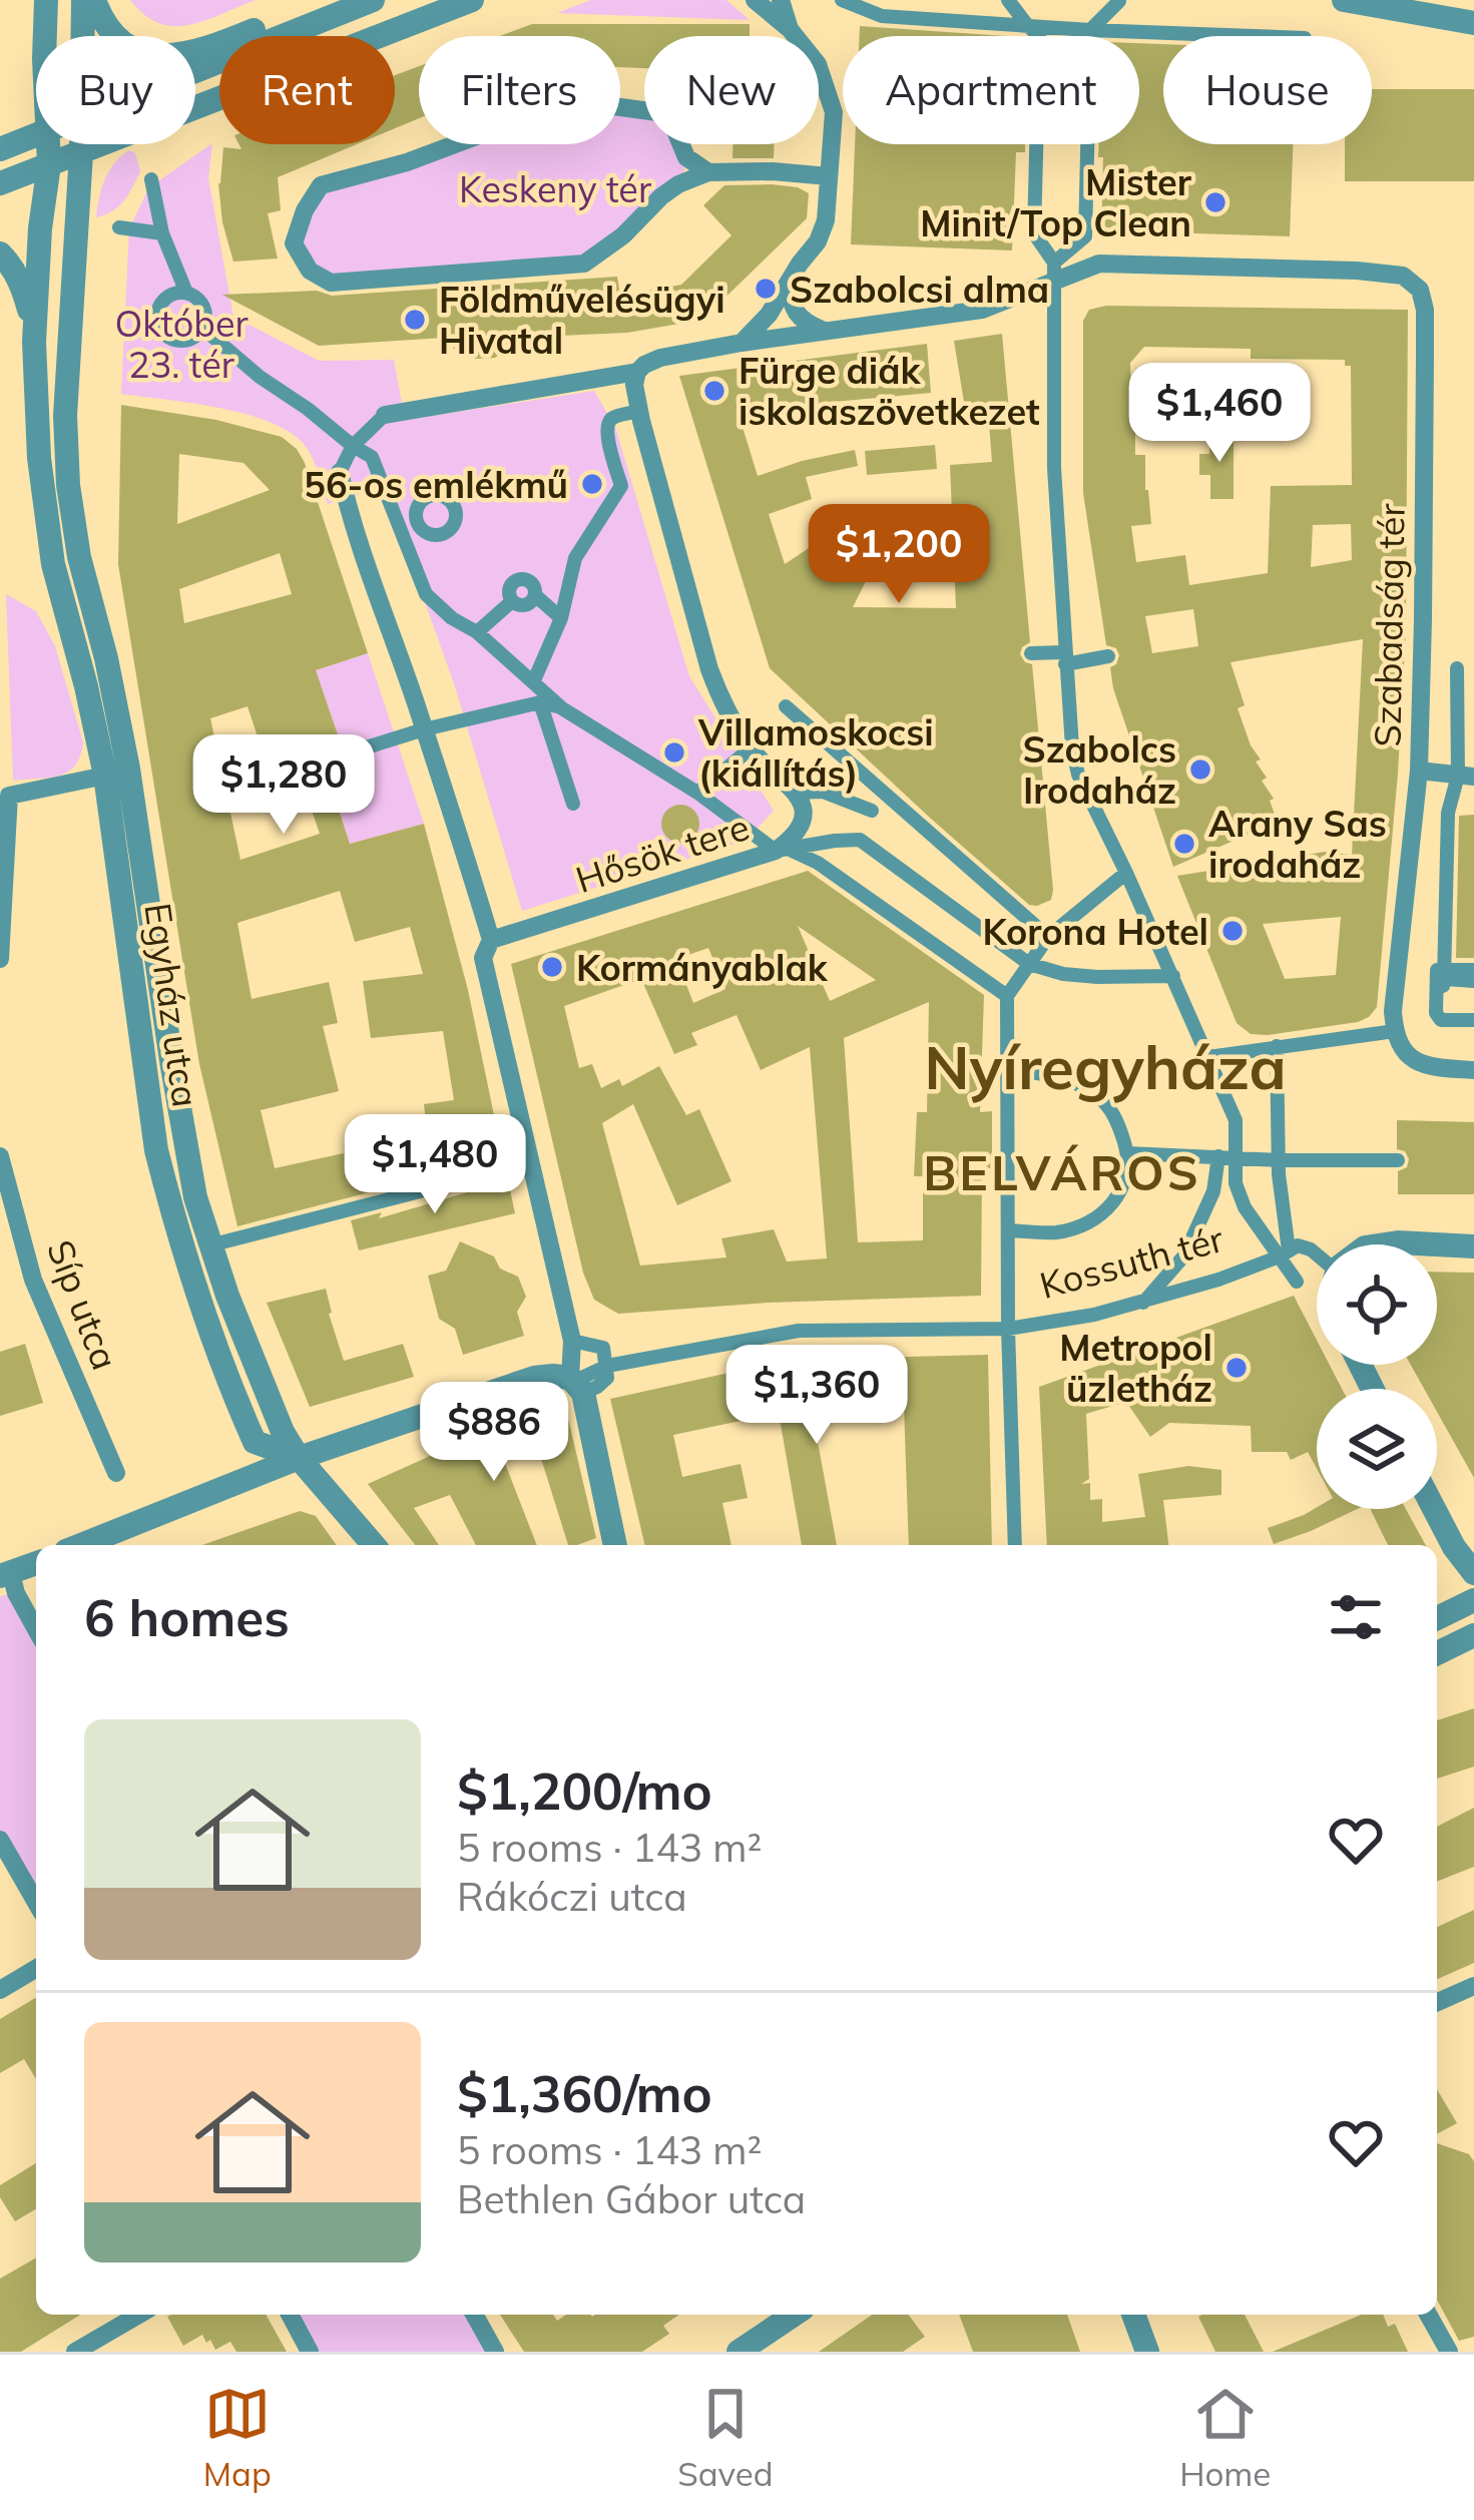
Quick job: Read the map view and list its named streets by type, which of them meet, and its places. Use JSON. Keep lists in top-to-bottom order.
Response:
{
  "streets": {
    "street": [
      "Szabadság tér",
      "Hősök tere",
      "Egyház utca",
      "Kossuth tér",
      "Síp utca"
    ]
  },
  "crossings": [
    ["Szabadság tér", "Kossuth tér"]
  ],
  "districts": ["Nyíregyháza", "BELVÁROS"],
  "parks": ["Keskeny tér", "Október 23. tér"],
  "places": [
    "Mister Minit/Top Clean",
    "Szabolcsi alma",
    "Földművelésügyi Hivatal",
    "Fürge diák iskolaszövetkezet",
    "56-os emlékmű",
    "Villamoskocsi (kiállítás)",
    "Szabolcs Irodaház",
    "Arany Sas irodaház",
    "Korona Hotel",
    "Kormányablak",
    "Metropol üzletház"
  ],
  "page": {
    "chip": [
      "Buy",
      "Rent",
      "Filters",
      "New",
      "Apartment",
      "House"
    ],
    "price": [
      "$1,460",
      "$1,200",
      "$1,280",
      "$1,480",
      "$1,360",
      "$886"
    ],
    "heading": "6 homes",
    "list": [
      {
        "name": "$1,200/mo",
        "note": "5 rooms · 143 m² · Rákóczi utca"
      },
      {
        "name": "$1,360/mo",
        "note": "5 rooms · 143 m² · Bethlen Gábor utca"
      }
    ],
    "tabs": ["Map", "Saved", "Home"]
  }
}
